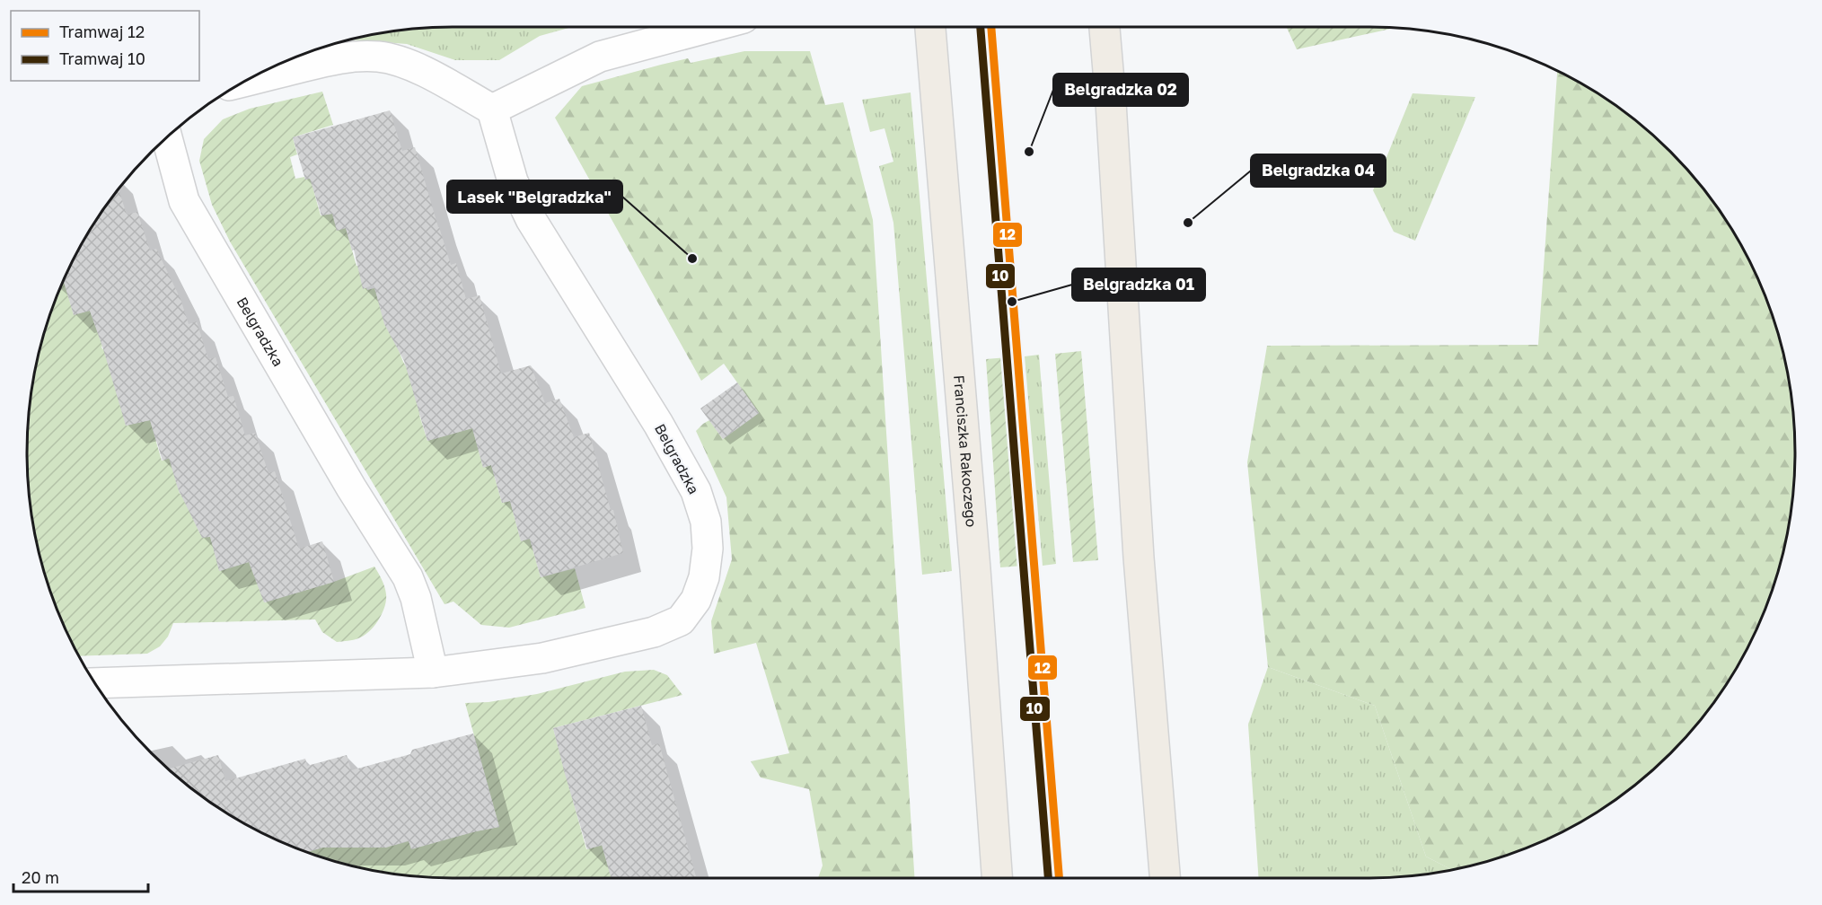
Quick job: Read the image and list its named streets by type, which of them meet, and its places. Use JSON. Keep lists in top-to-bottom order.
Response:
{
  "streets": {
    "main road": ["Franciszka Rakoczego"],
    "street": ["Belgradzka"]
  },
  "places": [
    "Belgradzka 02",
    "Belgradzka 04",
    "Lasek \"Belgradzka\"",
    "Belgradzka 01"
  ],
  "lines": ["tram line 12", "tram line 10"],
  "legend": ["Tramwaj 12", "Tramwaj 10"],
  "scale_bar": "20 m"
}
